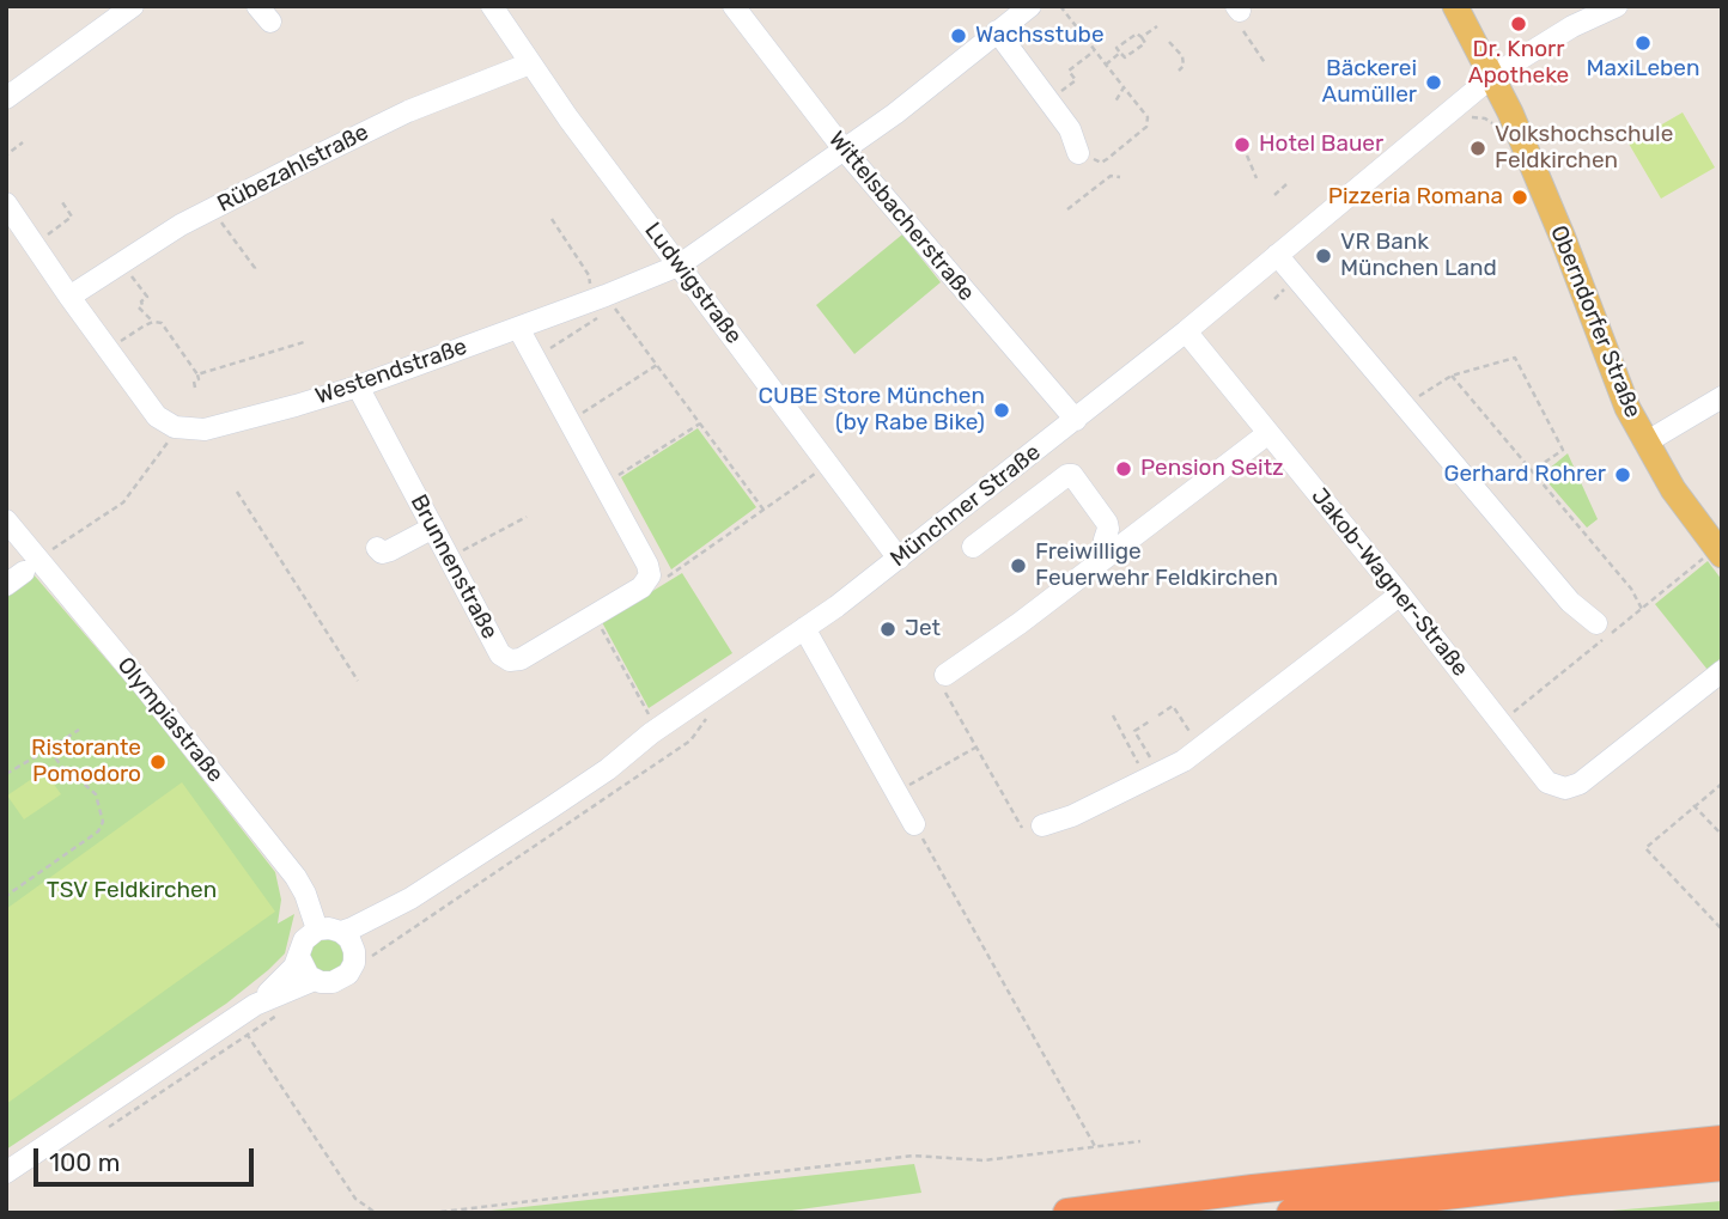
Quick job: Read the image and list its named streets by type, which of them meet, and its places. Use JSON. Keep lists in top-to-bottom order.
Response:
{
  "streets": {
    "main road": ["Oberndorfer Straße"],
    "street": [
      "Rübezahlstraße",
      "Wittelsbacherstraße",
      "Ludwigstraße",
      "Westendstraße",
      "Münchner Straße",
      "Brunnenstraße",
      "Jakob-Wagner-Straße",
      "Olympiastraße"
    ]
  },
  "crossings": [
    ["Rübezahlstraße", "Ludwigstraße"],
    ["Wittelsbacherstraße", "Westendstraße"],
    ["Wittelsbacherstraße", "Münchner Straße"],
    ["Ludwigstraße", "Westendstraße"],
    ["Ludwigstraße", "Münchner Straße"],
    ["Oberndorfer Straße", "Münchner Straße"],
    ["Westendstraße", "Brunnenstraße"],
    ["Münchner Straße", "Jakob-Wagner-Straße"],
    ["Münchner Straße", "Olympiastraße"]
  ],
  "parks": ["TSV Feldkirchen"],
  "places": [
    "Dr. Knorr Apotheke",
    "Wachsstube",
    "MaxiLeben",
    "Bäckerei Aumüller",
    "Hotel Bauer",
    "Volkshochschule Feldkirchen",
    "Pizzeria Romana",
    "VR Bank München Land",
    "CUBE Store München (by Rabe Bike)",
    "Pension Seitz",
    "Gerhard Rohrer",
    "Freiwillige Feuerwehr Feldkirchen",
    "Jet",
    "Ristorante Pomodoro"
  ],
  "scale_bar": "100 m"
}
